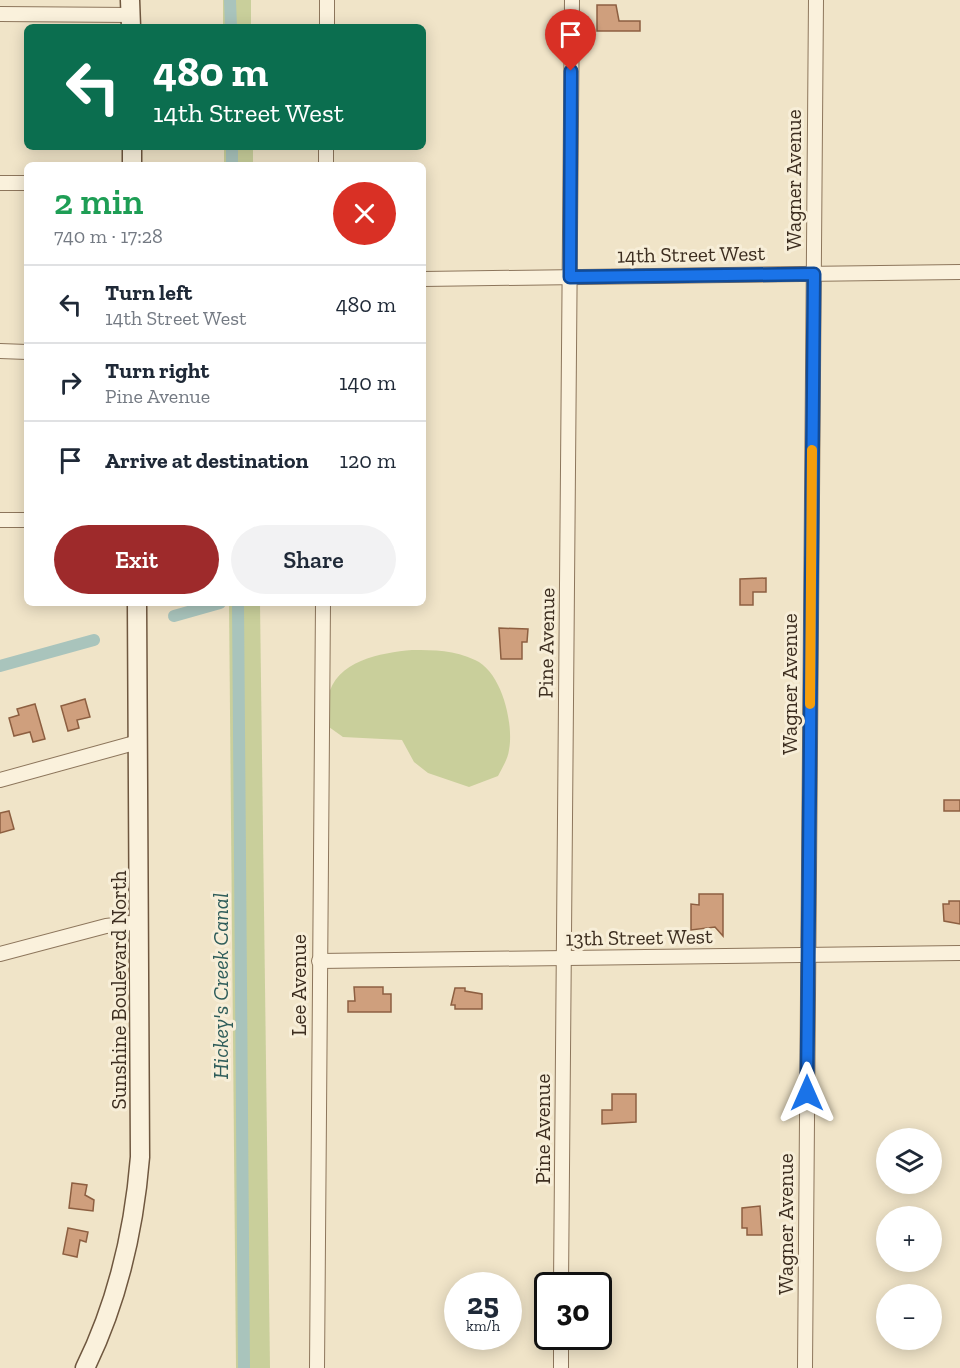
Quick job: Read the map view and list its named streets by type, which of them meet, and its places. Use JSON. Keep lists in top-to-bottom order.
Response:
{
  "streets": {
    "street": [
      "Wagner Avenue",
      "14th Street West",
      "Pine Avenue",
      "13th Street West",
      "Lee Avenue",
      "Sunshine Boulevard North"
    ]
  },
  "crossings": [
    ["Wagner Avenue", "14th Street West"],
    ["Wagner Avenue", "13th Street West"],
    ["14th Street West", "Pine Avenue"],
    ["Pine Avenue", "13th Street West"],
    ["13th Street West", "Lee Avenue"]
  ],
  "water": ["Hickey's Creek Canal"],
  "page": {
    "turn": ["480 m", "14th Street West"],
    "heading": ["2 min", "740 m · 17:28"],
    "list": [
      {
        "name": "Turn left",
        "note": "14th Street West",
        "value": "480 m"
      },
      {
        "name": "Turn right",
        "note": "Pine Avenue",
        "value": "140 m"
      },
      {
        "name": "Arrive at destination",
        "value": "120 m"
      }
    ],
    "buttons": ["Exit", "Share"],
    "map_buttons": ["+", "−"],
    "speed": "25 km/h",
    "limit": "30"
  }
}
